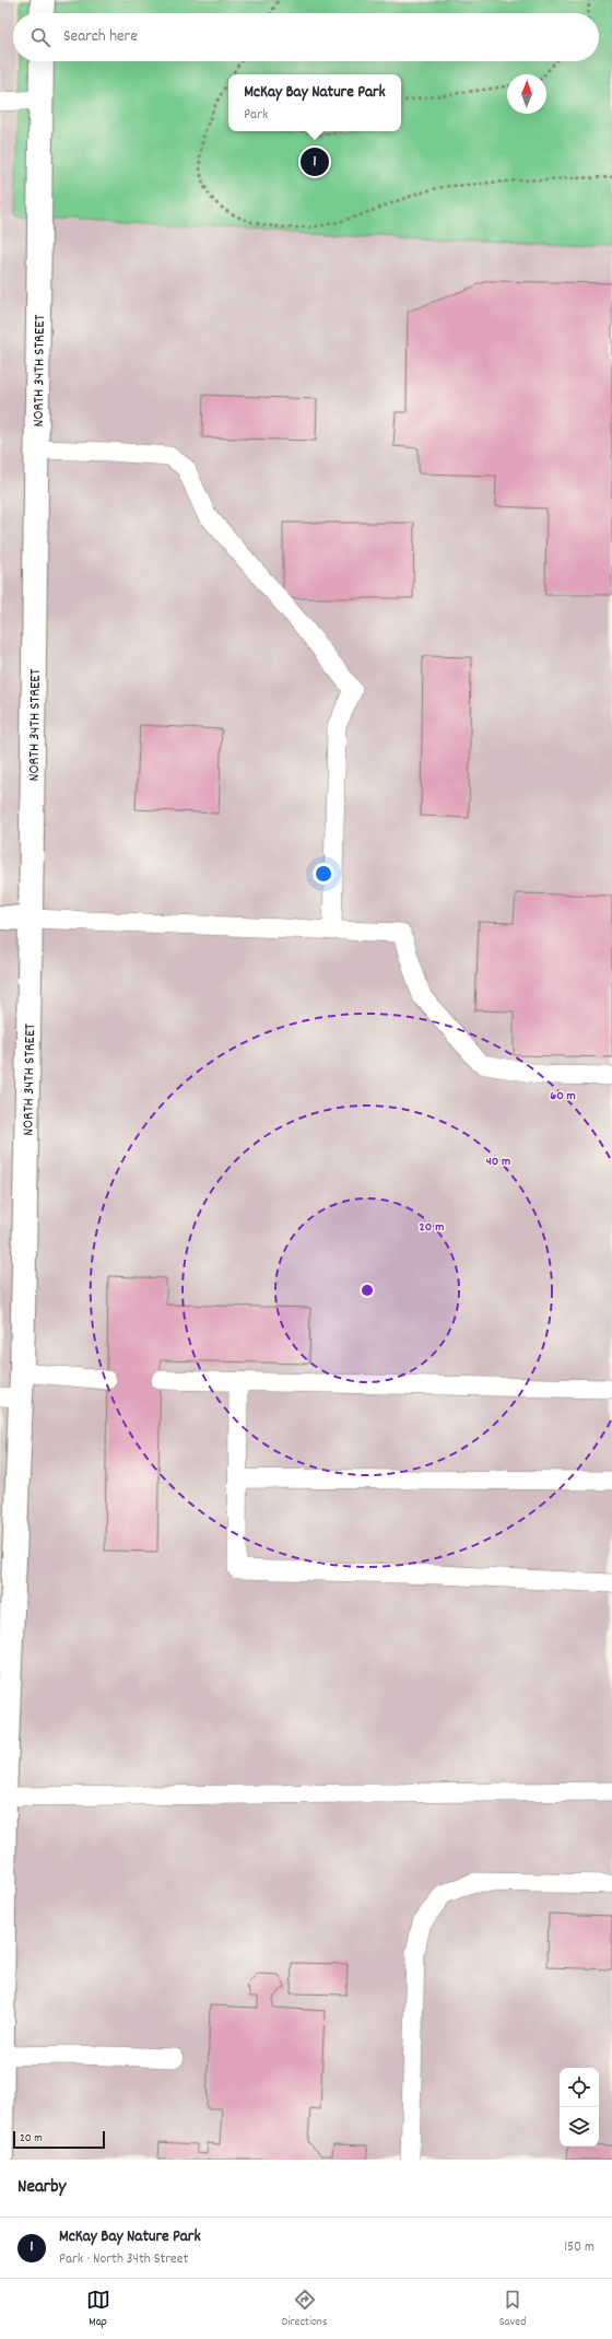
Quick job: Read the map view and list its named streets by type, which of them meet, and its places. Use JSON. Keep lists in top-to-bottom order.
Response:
{
  "streets": {
    "street": ["NORTH 34TH STREET"]
  },
  "scale_bar": "20 m",
  "north": "top",
  "page": {
    "search": "Search here",
    "popup": ["McKay Bay Nature Park", "Park"],
    "pins": "1",
    "scale": "20 m",
    "heading": "Nearby",
    "list": [
      {
        "mark": "1",
        "name": "McKay Bay Nature Park",
        "note": "Park · North 34th Street",
        "value": "150 m"
      }
    ],
    "nav": ["Map", "Directions", "Saved"]
  },
  "rings": ["60 m", "40 m", "20 m"]
}
